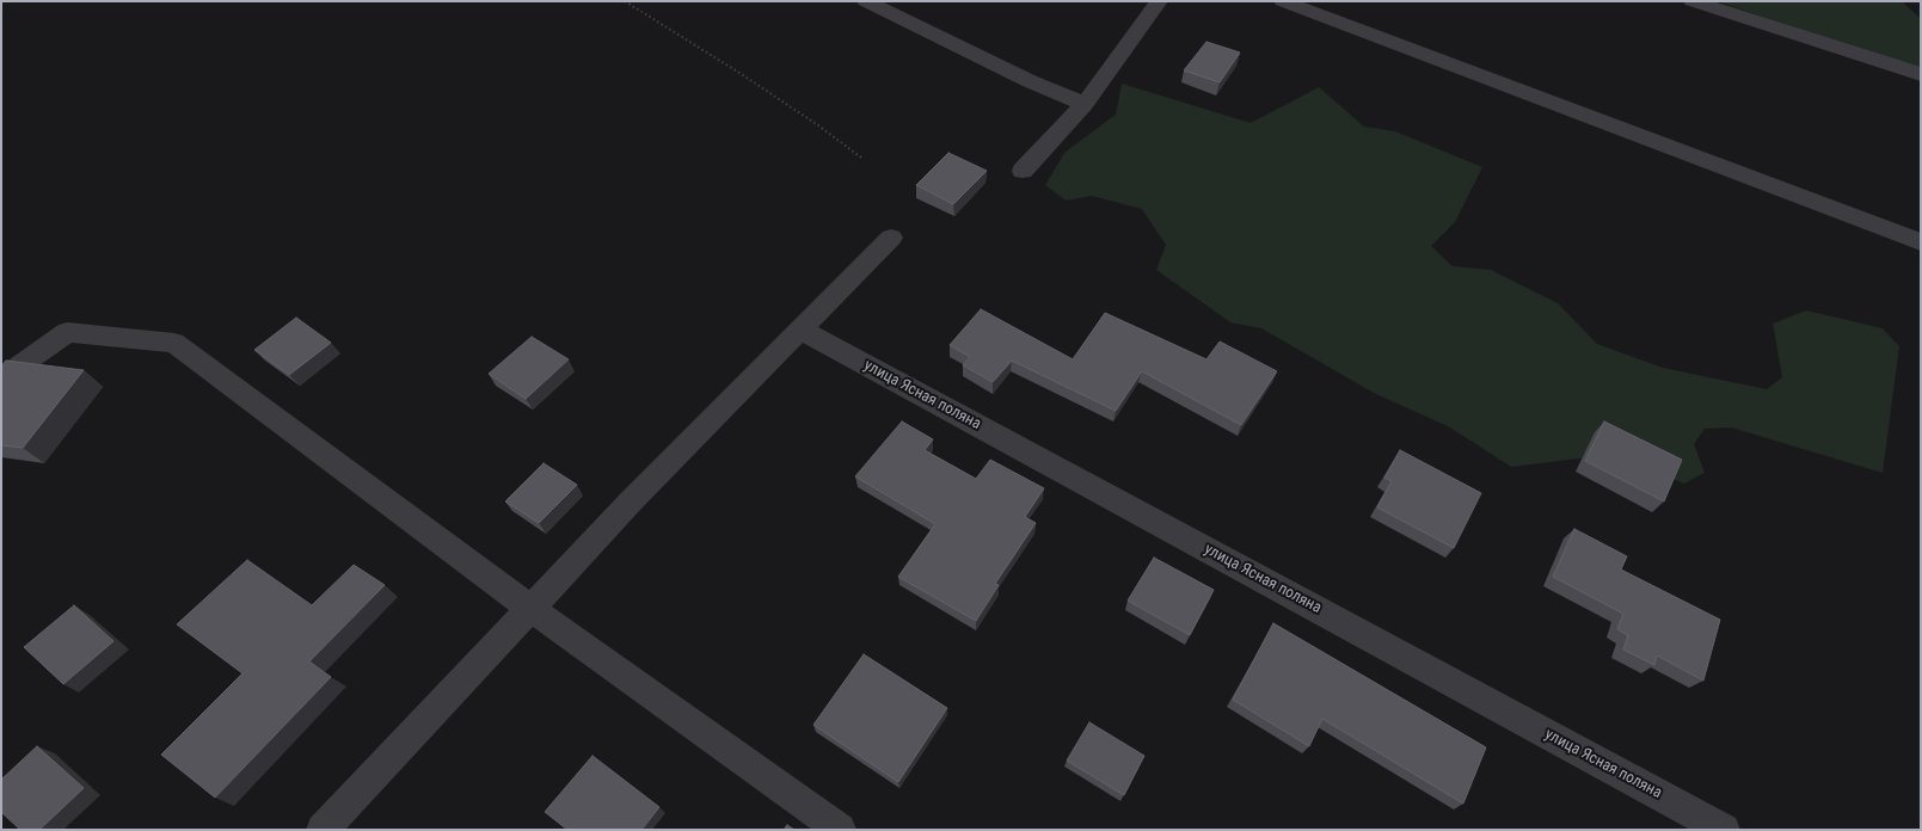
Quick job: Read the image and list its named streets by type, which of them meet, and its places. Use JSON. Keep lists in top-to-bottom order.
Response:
{
  "streets": {
    "lane": ["улица Ясная поляна"]
  }
}
